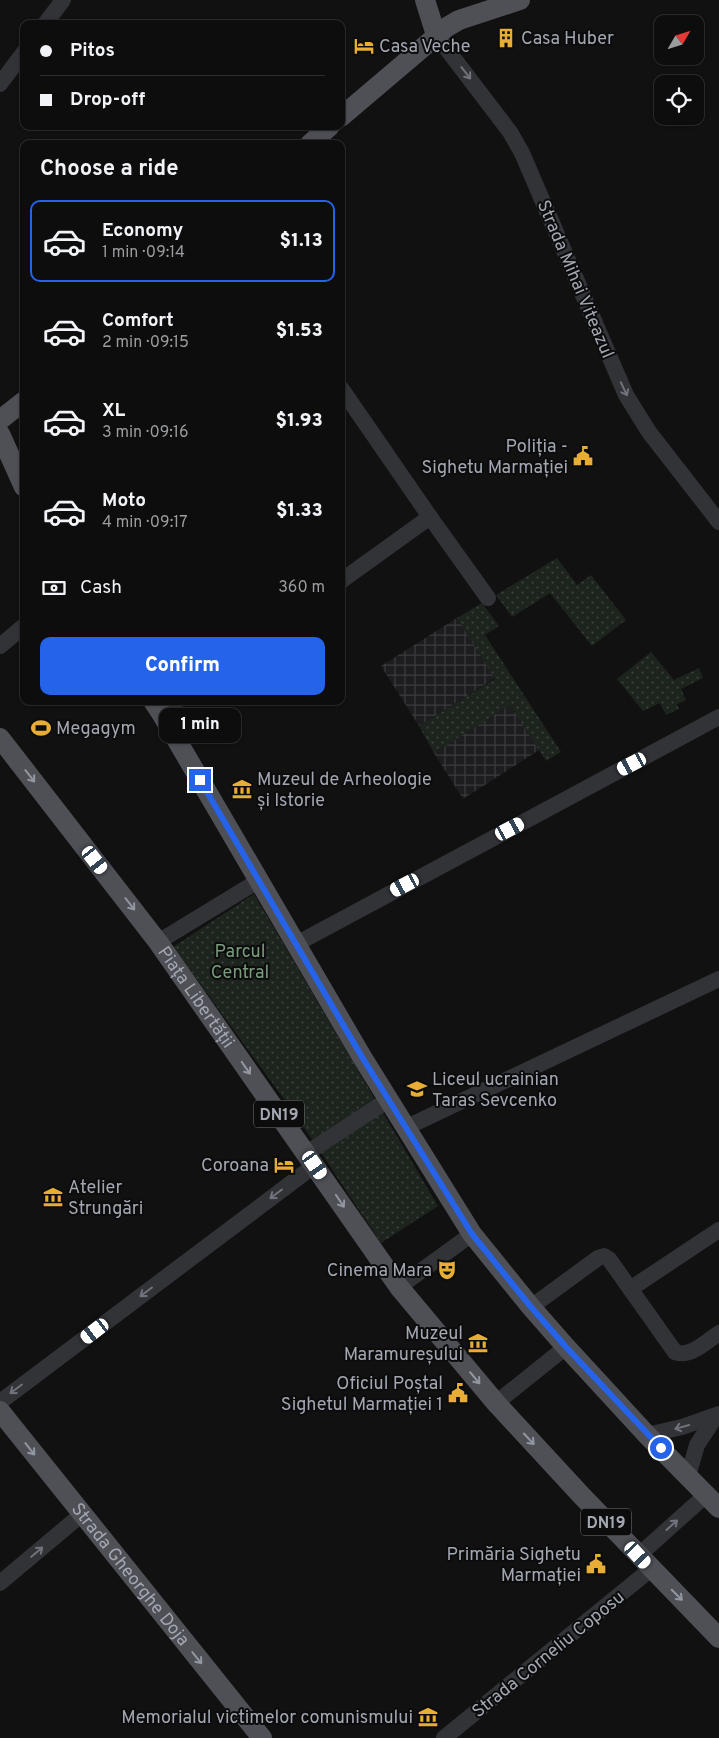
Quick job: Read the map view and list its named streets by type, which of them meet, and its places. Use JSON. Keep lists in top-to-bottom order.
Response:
{
  "streets": {
    "main road": ["Piața Libertății", "DN19", "Strada Gheorghe Doja"],
    "street": ["Strada Mihai Viteazul", "Strada Corneliu Coposu"]
  },
  "crossings": [
    ["Piața Libertății", "DN19"],
    ["DN19", "Strada Corneliu Coposu"]
  ],
  "one_way": ["Strada Mihai Viteazul", "Piața Libertății", "Strada Gheorghe Doja"],
  "parks": ["Parcul Central"],
  "places": {
    "building": ["Casa Huber"],
    "hotel": ["Casa Veche", "Coroana"],
    "public building": ["Poliția - Sighetu Marmației", "Oficiul Poștal Sighetul Marmației 1", "Primăria Sighetu Marmației"],
    "sports": ["Megagym"],
    "museum": [
      "Muzeul de Arheologie și Istorie",
      "Atelier Strungări",
      "Muzeul Maramureșului",
      "Memorialul victimelor comunismului"
    ],
    "school or university": ["Liceul ucrainian Taras Sevcenko"],
    "theatre": ["Cinema Mara"]
  },
  "north": "top right",
  "page": {
    "banner": ["Pitos", "Drop-off"],
    "heading": "Choose a ride",
    "list": [
      {
        "name": "Economy",
        "note": "1 min · 09:14",
        "value": "$1.13"
      },
      {
        "name": "Comfort",
        "note": "2 min · 09:15",
        "value": "$1.53"
      },
      {
        "name": "XL",
        "note": "3 min · 09:16",
        "value": "$1.93"
      },
      {
        "name": "Moto",
        "note": "4 min · 09:17",
        "value": "$1.33"
      }
    ],
    "pay": ["Cash", "360 m"],
    "buttons": "Confirm",
    "bubble": "1 min"
  }
}
